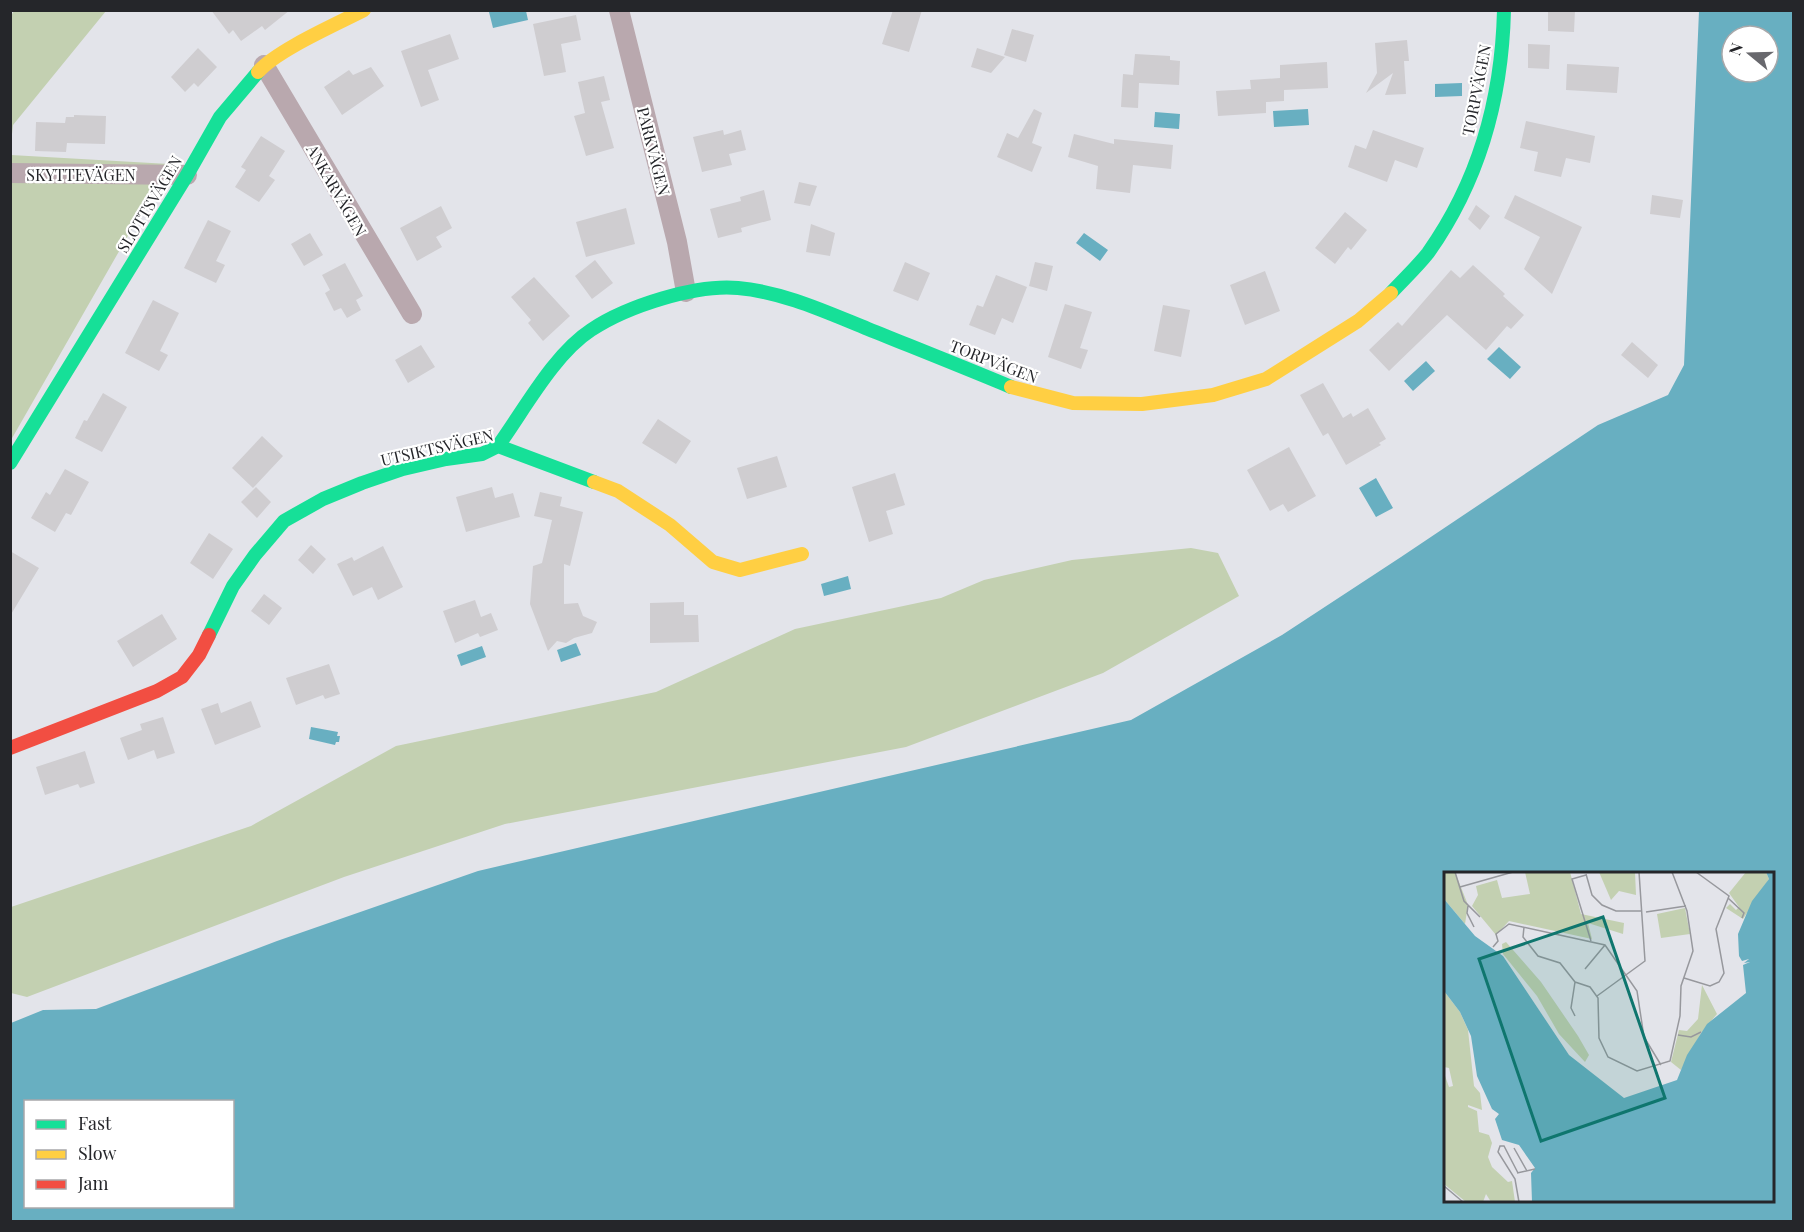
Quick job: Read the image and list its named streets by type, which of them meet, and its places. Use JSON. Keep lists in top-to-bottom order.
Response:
{
  "streets": {
    "street": [
      "TORPVÄGEN",
      "PARKVÄGEN",
      "SKYTTEVÄGEN",
      "ANKARVÄGEN",
      "SLOTTSVÄGEN",
      "UTSIKTSVÄGEN"
    ]
  },
  "crossings": [
    ["TORPVÄGEN", "PARKVÄGEN"],
    ["TORPVÄGEN", "UTSIKTSVÄGEN"],
    ["SKYTTEVÄGEN", "SLOTTSVÄGEN"],
    ["ANKARVÄGEN", "SLOTTSVÄGEN"]
  ],
  "legend": ["Fast", "Slow", "Jam"],
  "north": "left"
}
